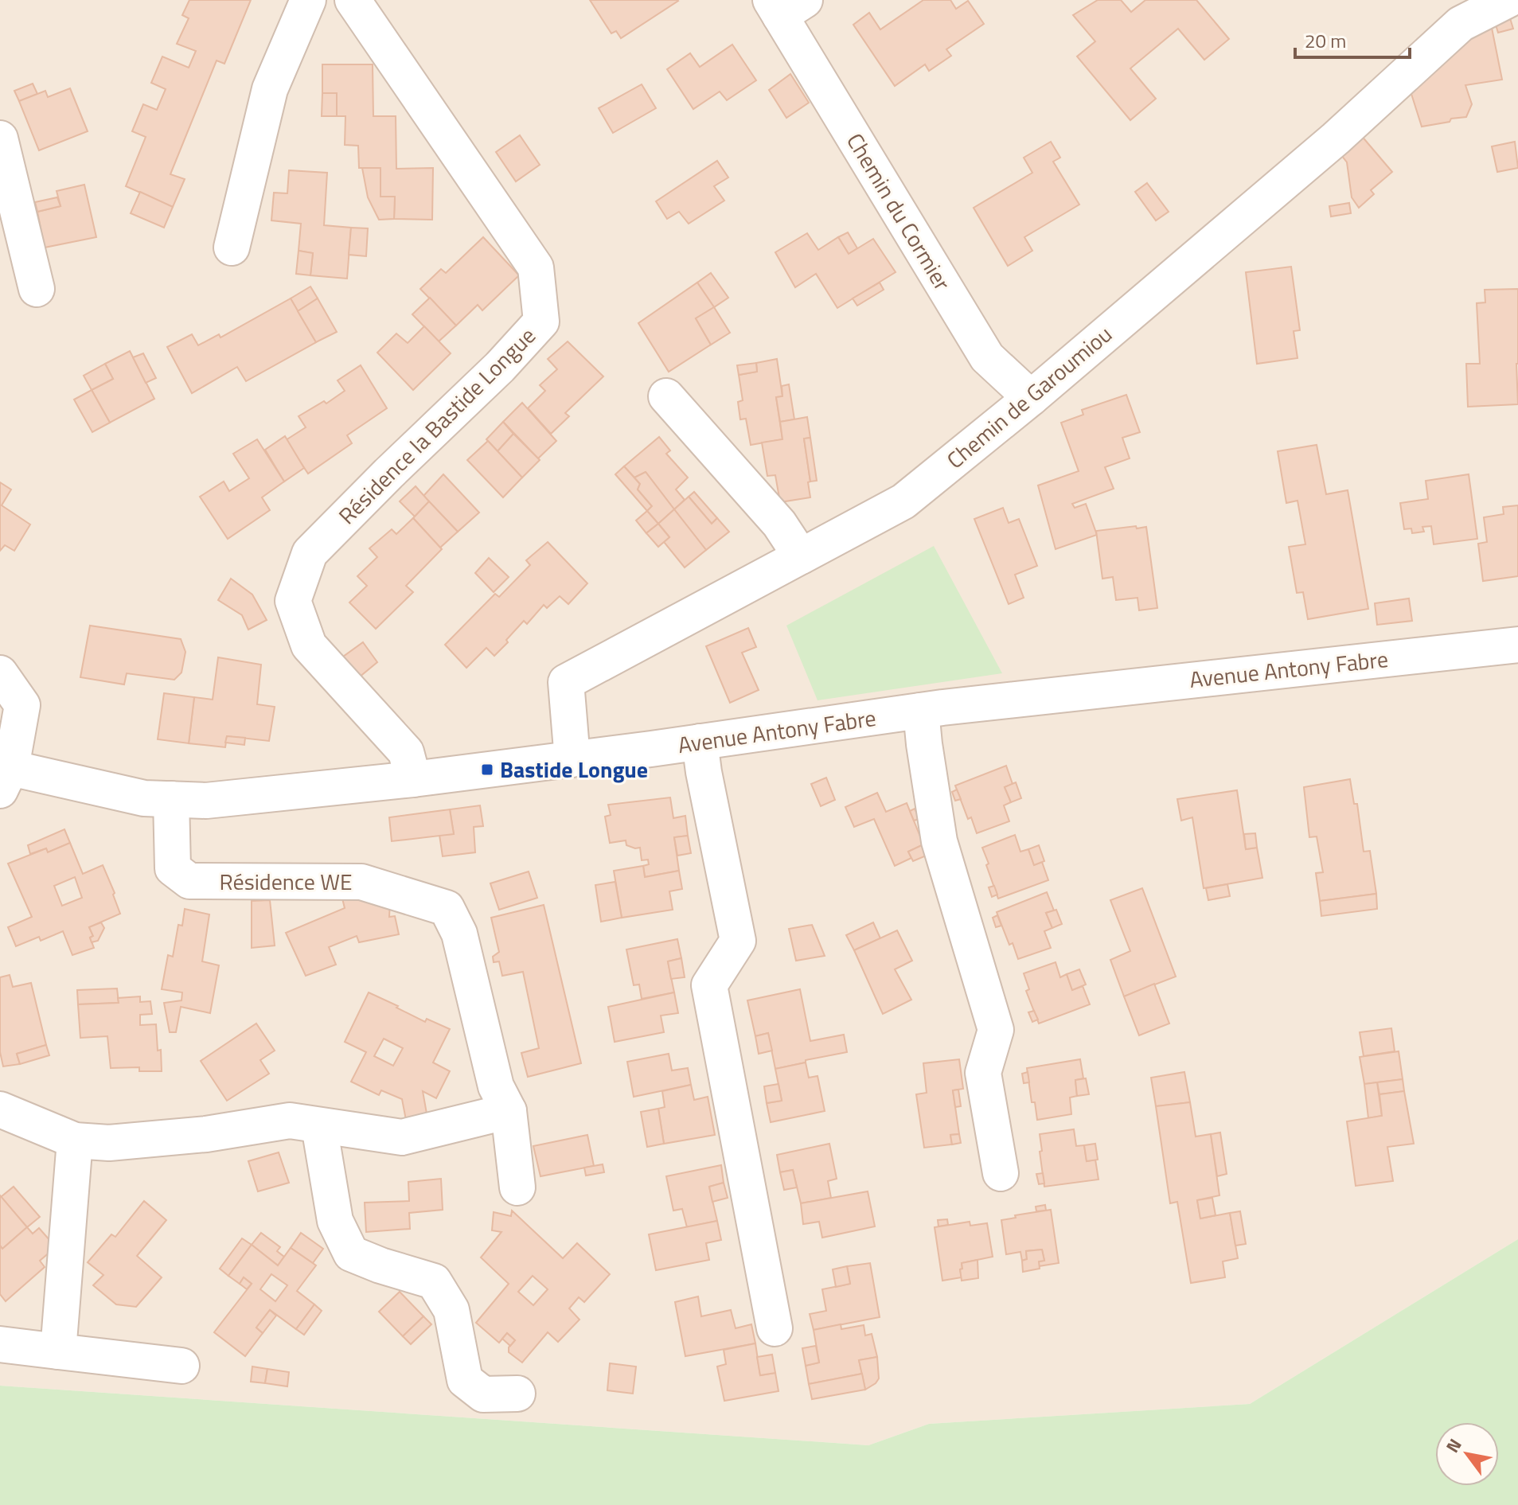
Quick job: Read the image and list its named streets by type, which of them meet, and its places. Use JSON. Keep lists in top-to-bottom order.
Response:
{
  "streets": {
    "street": [
      "Chemin du Cormier",
      "Chemin de Garoumiou",
      "Résidence la Bastide Longue",
      "Avenue Antony Fabre",
      "Résidence WE"
    ]
  },
  "crossings": [
    ["Chemin du Cormier", "Chemin de Garoumiou"],
    ["Chemin de Garoumiou", "Avenue Antony Fabre"],
    ["Résidence la Bastide Longue", "Avenue Antony Fabre"],
    ["Avenue Antony Fabre", "Résidence WE"]
  ],
  "places": {
    "transit": ["Bastide Longue"]
  },
  "scale_bar": "20 m",
  "north": "top left"
}
